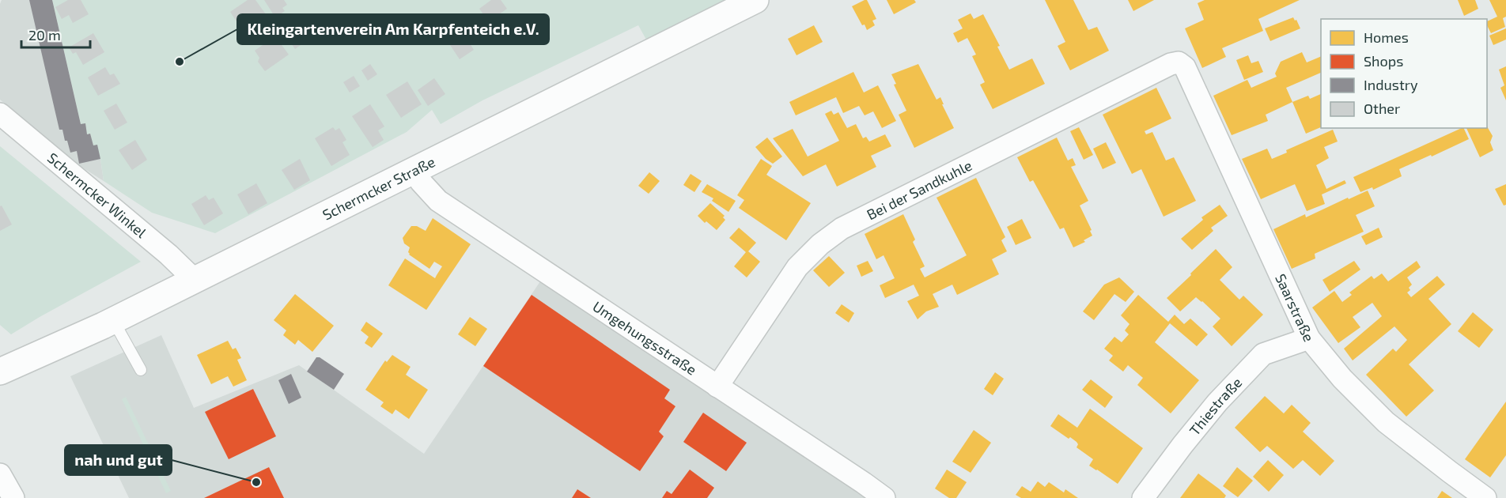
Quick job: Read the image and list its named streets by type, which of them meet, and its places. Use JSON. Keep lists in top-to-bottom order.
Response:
{
  "streets": {
    "main road": ["Schermcker Straße"],
    "street": [
      "Bei der Sandkuhle",
      "Schermcker Winkel",
      "Saarstraße",
      "Umgehungsstraße",
      "Thiestraße"
    ]
  },
  "crossings": [
    ["Schermcker Straße", "Schermcker Winkel"],
    ["Schermcker Straße", "Umgehungsstraße"],
    ["Bei der Sandkuhle", "Saarstraße"],
    ["Bei der Sandkuhle", "Umgehungsstraße"],
    ["Saarstraße", "Thiestraße"]
  ],
  "places": ["Kleingartenverein Am Karpfenteich e.V.", "nah und gut"],
  "legend": [
    "Homes",
    "Shops",
    "Industry",
    "Other"
  ],
  "scale_bar": "20 m"
}
